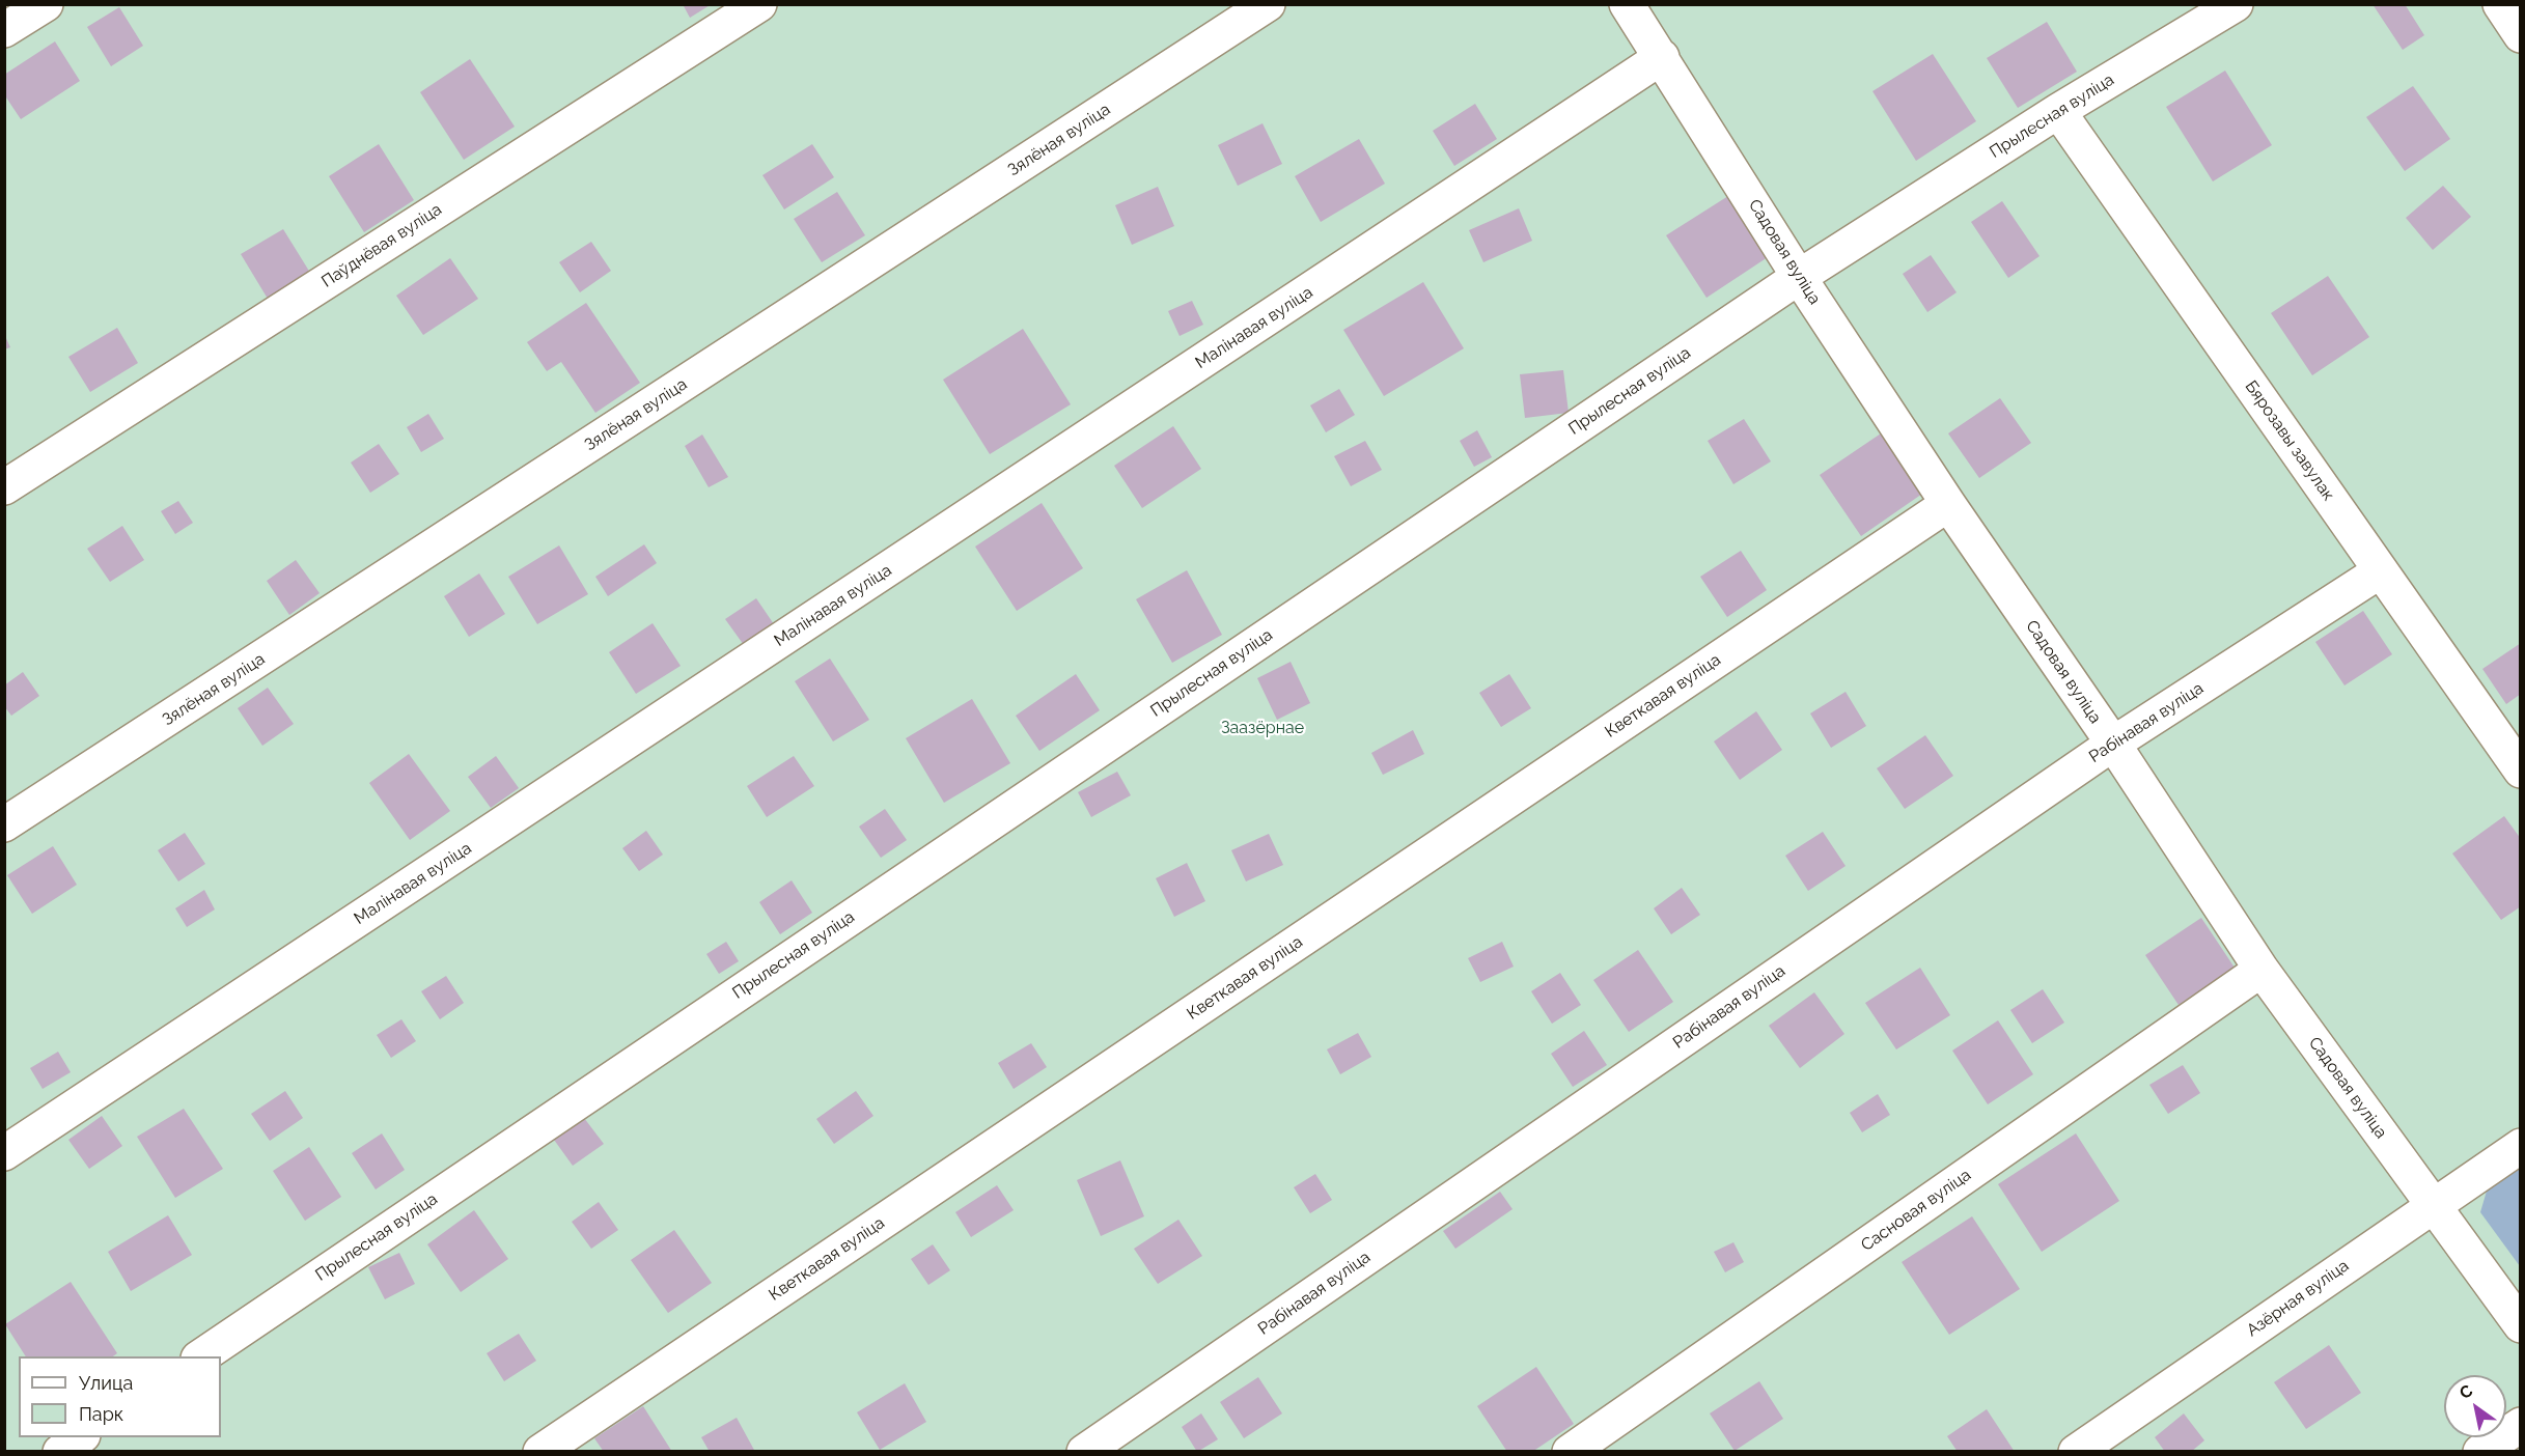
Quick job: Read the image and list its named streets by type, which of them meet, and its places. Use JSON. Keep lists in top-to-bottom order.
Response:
{
  "streets": {
    "lane": [
      "Прылесная вуліца",
      "Зялёная вуліца",
      "Паўднёвая вуліца",
      "Садовая вуліца",
      "Малінавая вуліца",
      "Бярозавы завулак",
      "Кветкавая вуліца",
      "Рабінавая вуліца",
      "Сасновая вуліца",
      "Азёрная вуліца"
    ]
  },
  "crossings": [
    ["Прылесная вуліца", "Садовая вуліца"],
    ["Прылесная вуліца", "Бярозавы завулак"],
    ["Садовая вуліца", "Малінавая вуліца"],
    ["Садовая вуліца", "Кветкавая вуліца"],
    ["Садовая вуліца", "Рабінавая вуліца"],
    ["Садовая вуліца", "Сасновая вуліца"],
    ["Садовая вуліца", "Азёрная вуліца"],
    ["Бярозавы завулак", "Рабінавая вуліца"]
  ],
  "parks": ["Заазёрнае"],
  "legend": ["Улица", "Парк"],
  "north": "top left"
}
